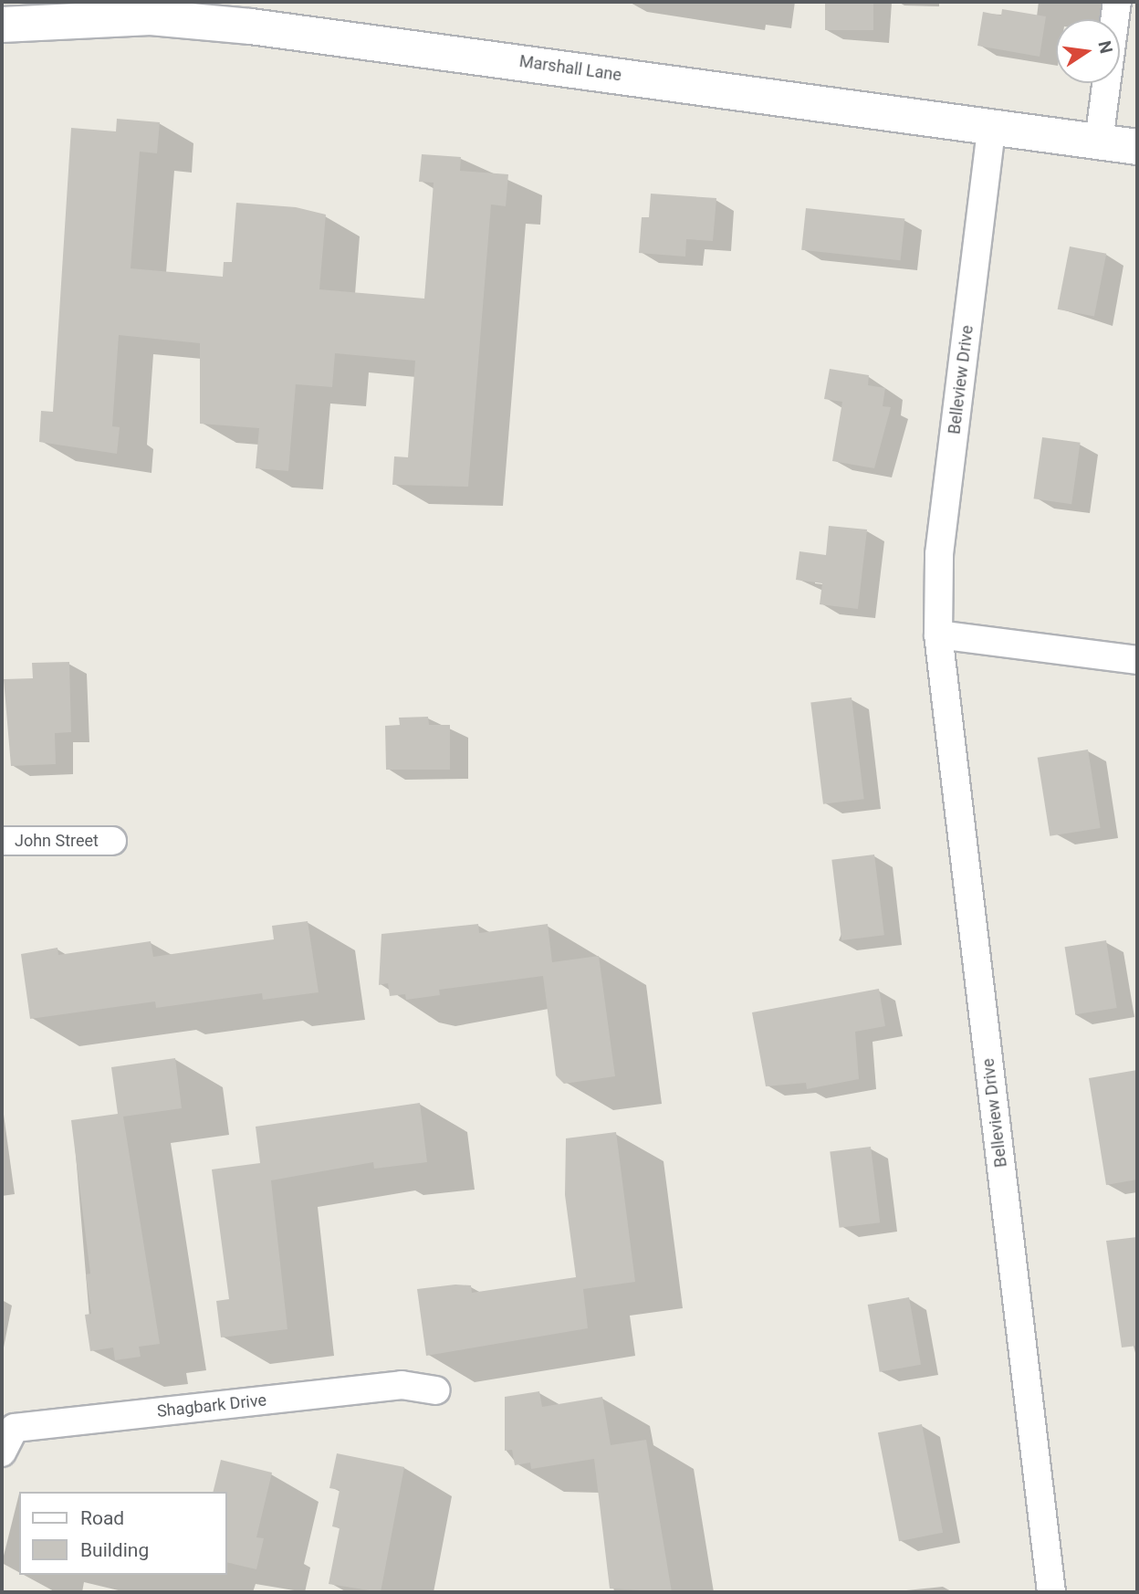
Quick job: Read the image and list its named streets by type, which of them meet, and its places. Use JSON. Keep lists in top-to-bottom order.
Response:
{
  "streets": {
    "street": [
      "Marshall Lane",
      "Belleview Drive",
      "John Street",
      "Shagbark Drive"
    ]
  },
  "crossings": [
    ["Marshall Lane", "Belleview Drive"]
  ],
  "legend": ["Road", "Building"],
  "north": "right"
}
